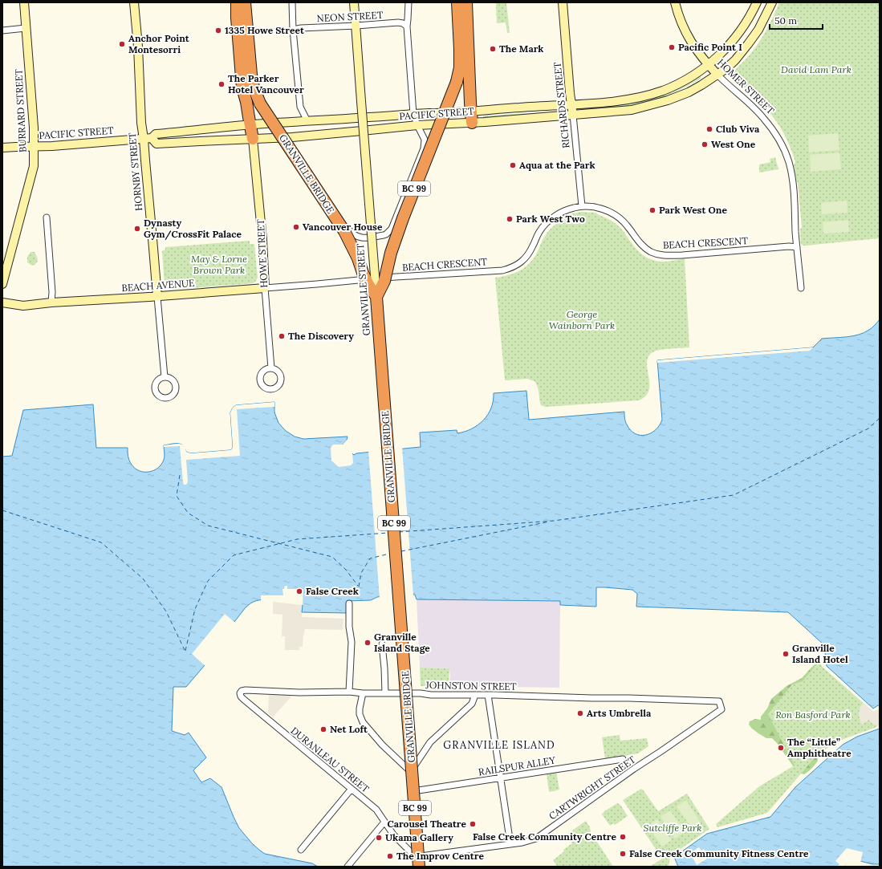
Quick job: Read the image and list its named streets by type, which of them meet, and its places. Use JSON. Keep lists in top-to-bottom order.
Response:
{
  "streets": {
    "highway": ["GRANVILLE BRIDGE", "BC 99"],
    "main road": [
      "HOMER STREET",
      "RICHARDS STREET",
      "BURRARD STREET",
      "PACIFIC STREET",
      "HORNBY STREET",
      "HOWE STREET",
      "BEACH AVENUE"
    ],
    "street": [
      "NEON STREET",
      "BEACH CRESCENT",
      "GRANVILLE STREET",
      "JOHNSTON STREET",
      "DURANLEAU STREET",
      "RAILSPUR ALLEY",
      "CARTWRIGHT STREET"
    ]
  },
  "crossings": [
    ["NEON STREET", "GRANVILLE BRIDGE"],
    ["HOMER STREET", "PACIFIC STREET"],
    ["HOMER STREET", "BEACH CRESCENT"],
    ["RICHARDS STREET", "PACIFIC STREET"],
    ["RICHARDS STREET", "BEACH CRESCENT"],
    ["BURRARD STREET", "PACIFIC STREET"],
    ["PACIFIC STREET", "HORNBY STREET"],
    ["PACIFIC STREET", "HOWE STREET"],
    ["PACIFIC STREET", "GRANVILLE STREET"],
    ["HORNBY STREET", "BEACH AVENUE"],
    ["GRANVILLE BRIDGE", "BC 99"],
    ["GRANVILLE BRIDGE", "DURANLEAU STREET"],
    ["GRANVILLE BRIDGE", "CARTWRIGHT STREET"],
    ["BEACH CRESCENT", "BEACH AVENUE"],
    ["BEACH CRESCENT", "GRANVILLE STREET"],
    ["HOWE STREET", "BEACH AVENUE"],
    ["BEACH AVENUE", "GRANVILLE STREET"],
    ["JOHNSTON STREET", "DURANLEAU STREET"],
    ["JOHNSTON STREET", "CARTWRIGHT STREET"],
    ["DURANLEAU STREET", "CARTWRIGHT STREET"]
  ],
  "districts": ["GRANVILLE ISLAND"],
  "parks": [
    "David Lam Park",
    "May & Lorne Brown Park",
    "George Wainborn Park",
    "Ron Basford Park",
    "Sutcliffe Park"
  ],
  "places": [
    "1335 Howe Street",
    "Anchor Point Montesorri",
    "Pacific Point I",
    "The Mark",
    "The Parker Hotel Vancouver",
    "Club Viva",
    "West One",
    "Aqua at the Park",
    "Park West One",
    "Park West Two",
    "Vancouver House",
    "Dynasty Gym/CrossFit Palace",
    "The Discovery",
    "False Creek",
    "Granville Island Stage",
    "Granville Island Hotel",
    "Arts Umbrella",
    "Net Loft",
    "The “Little” Amphitheatre",
    "Carousel Theatre",
    "False Creek Community Centre",
    "Ukama Gallery",
    "False Creek Community Fitness Centre",
    "The Improv Centre"
  ],
  "scale_bar": "50 m"
}
